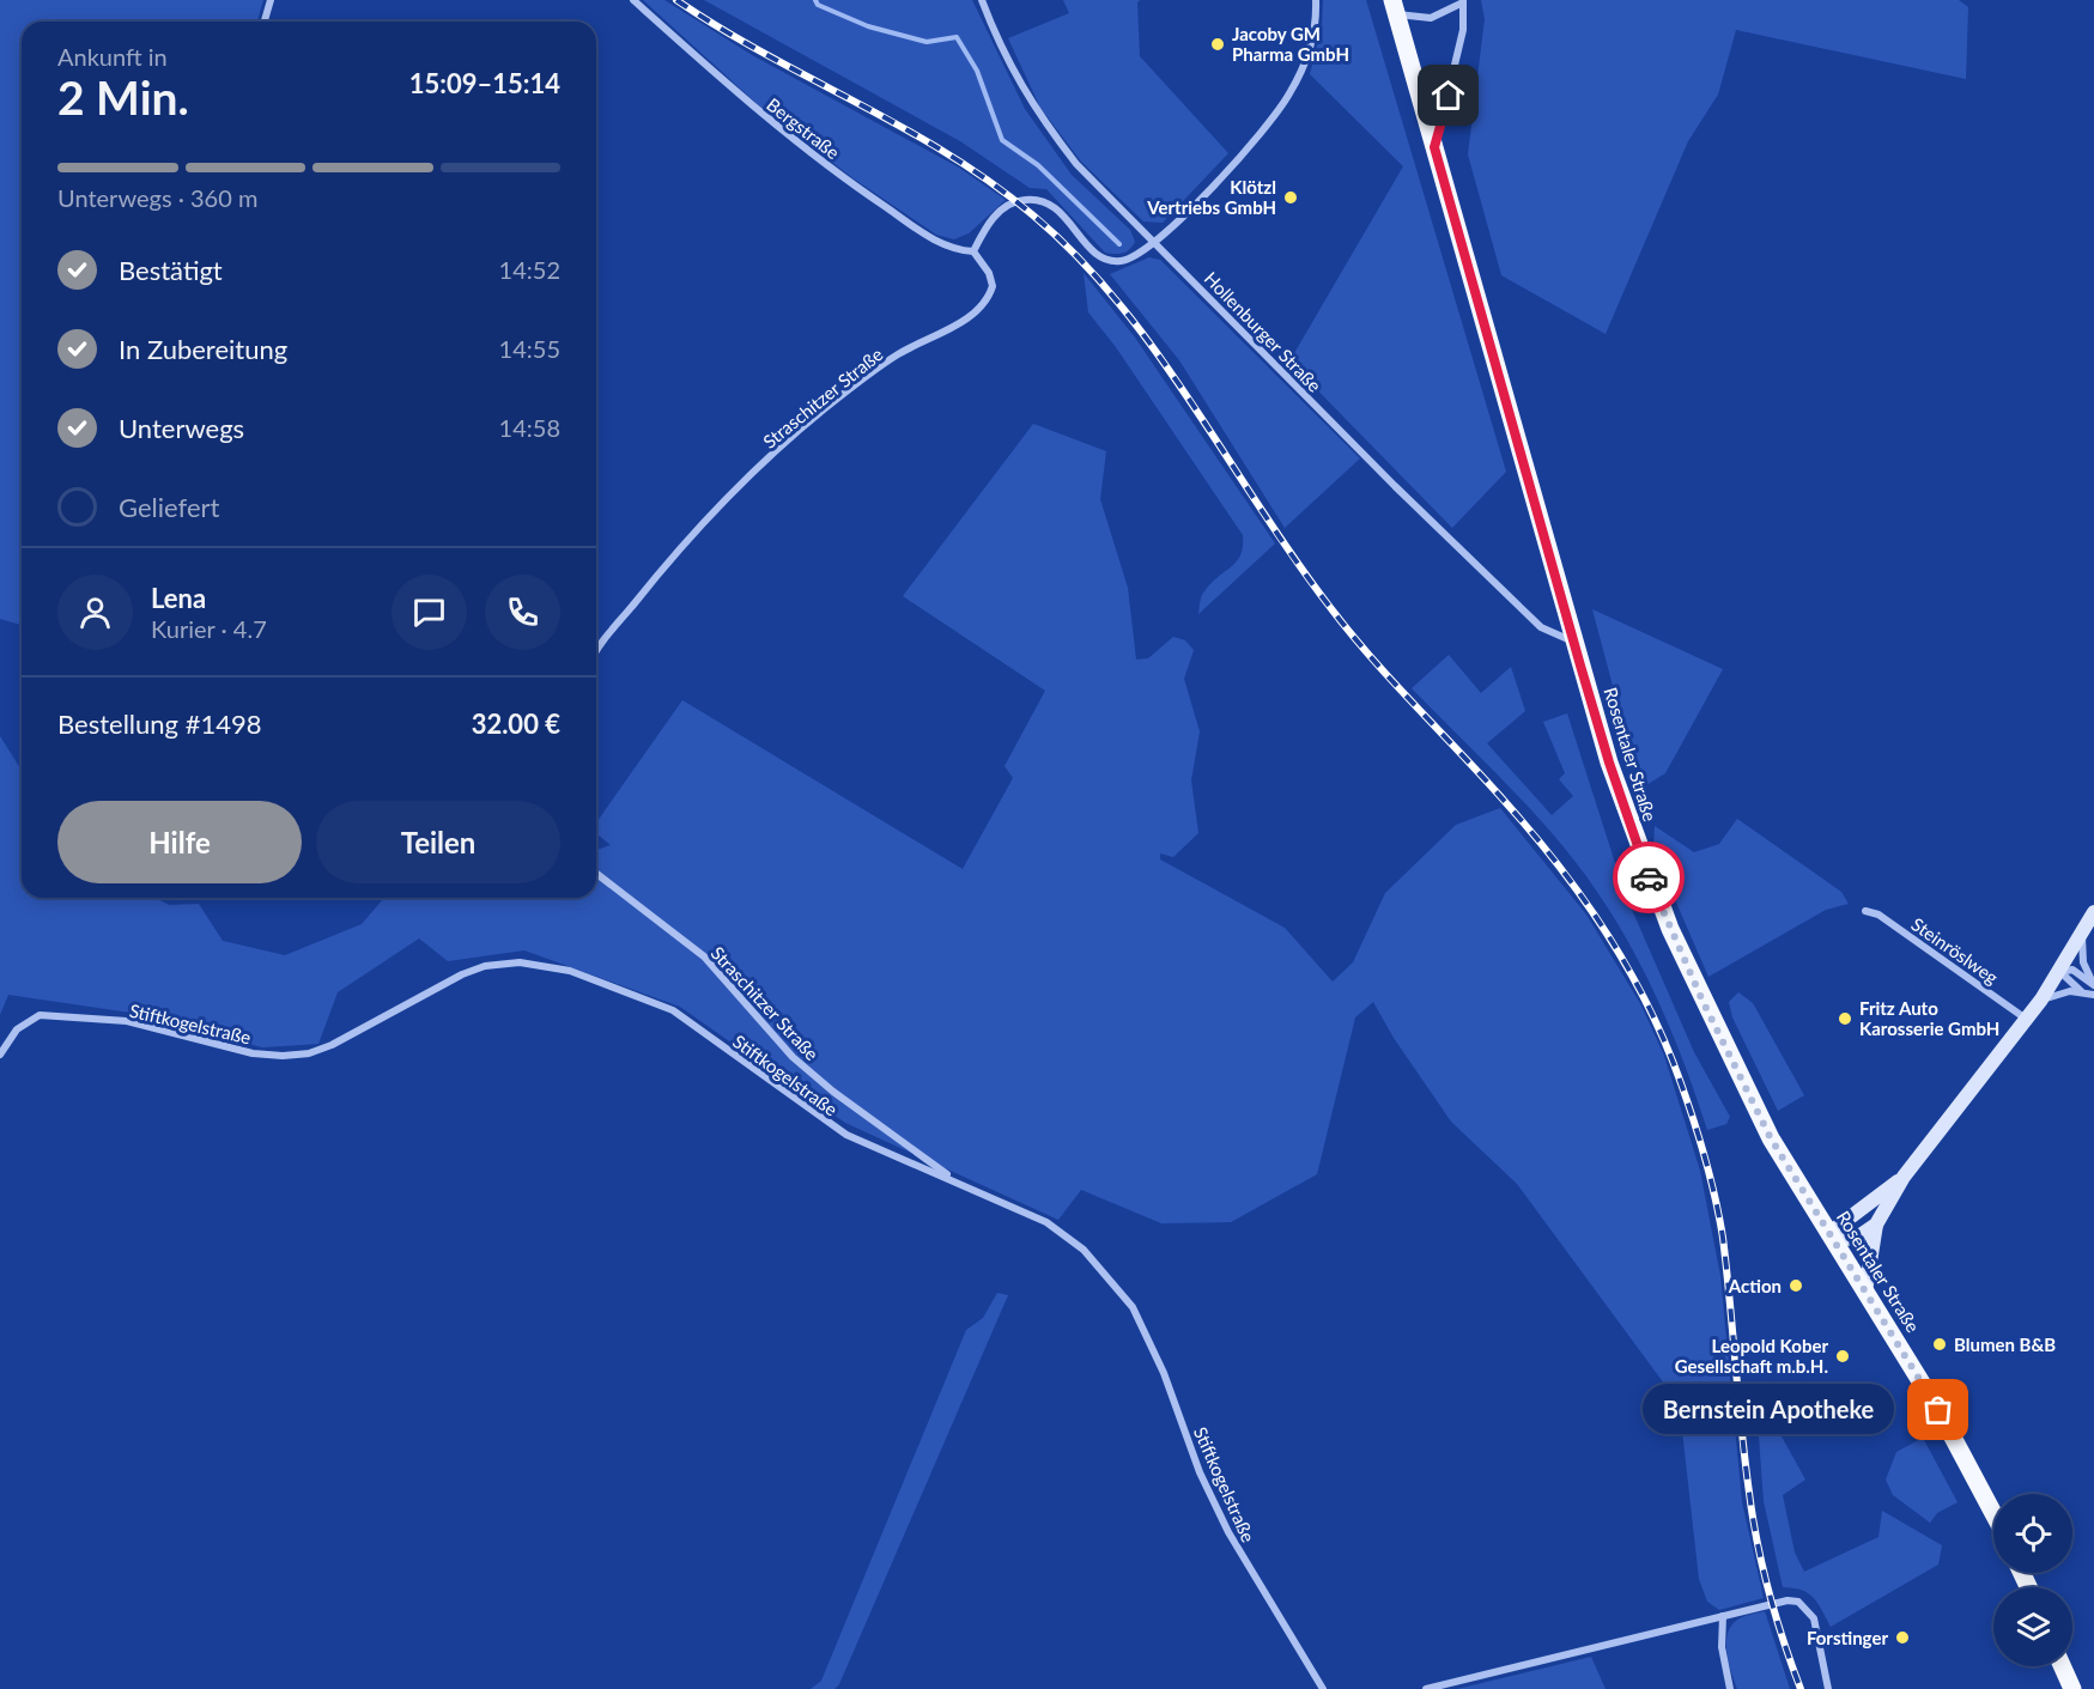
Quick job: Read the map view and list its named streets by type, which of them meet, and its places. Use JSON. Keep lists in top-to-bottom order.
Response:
{
  "streets": {
    "main road": ["Rosentaler Straße"],
    "street": [
      "Bergstraße",
      "Hollenburger Straße",
      "Straschitzer Straße",
      "Steinröslweg",
      "Stiftkogelstraße"
    ]
  },
  "crossings": [
    ["Bergstraße", "Straschitzer Straße"],
    ["Hollenburger Straße", "Rosentaler Straße"],
    ["Straschitzer Straße", "Stiftkogelstraße"]
  ],
  "places": [
    "Jacoby GM Pharma GmbH",
    "Klötzl Vertriebs GmbH",
    "Fritz Auto Karosserie GmbH",
    "Action",
    "Blumen B&B",
    "Leopold Kober Gesellschaft m.b.H.",
    "Bernstein Apotheke",
    "Forstinger"
  ],
  "page": {
    "heading": ["2 Min.", "Ankunft in", "15:09–15:14"],
    "panel": [
      "Lena",
      "Kurier · 4.7",
      "Bestellung #1498",
      "32.00 €"
    ],
    "bar": "Unterwegs · 360 m",
    "list": [
      ["Bestätigt", "14:52"],
      ["In Zubereitung", "14:55"],
      ["Unterwegs", "14:58"],
      "Geliefert"
    ],
    "buttons": ["Hilfe", "Teilen"],
    "bubble": "Bernstein Apotheke"
  }
}
